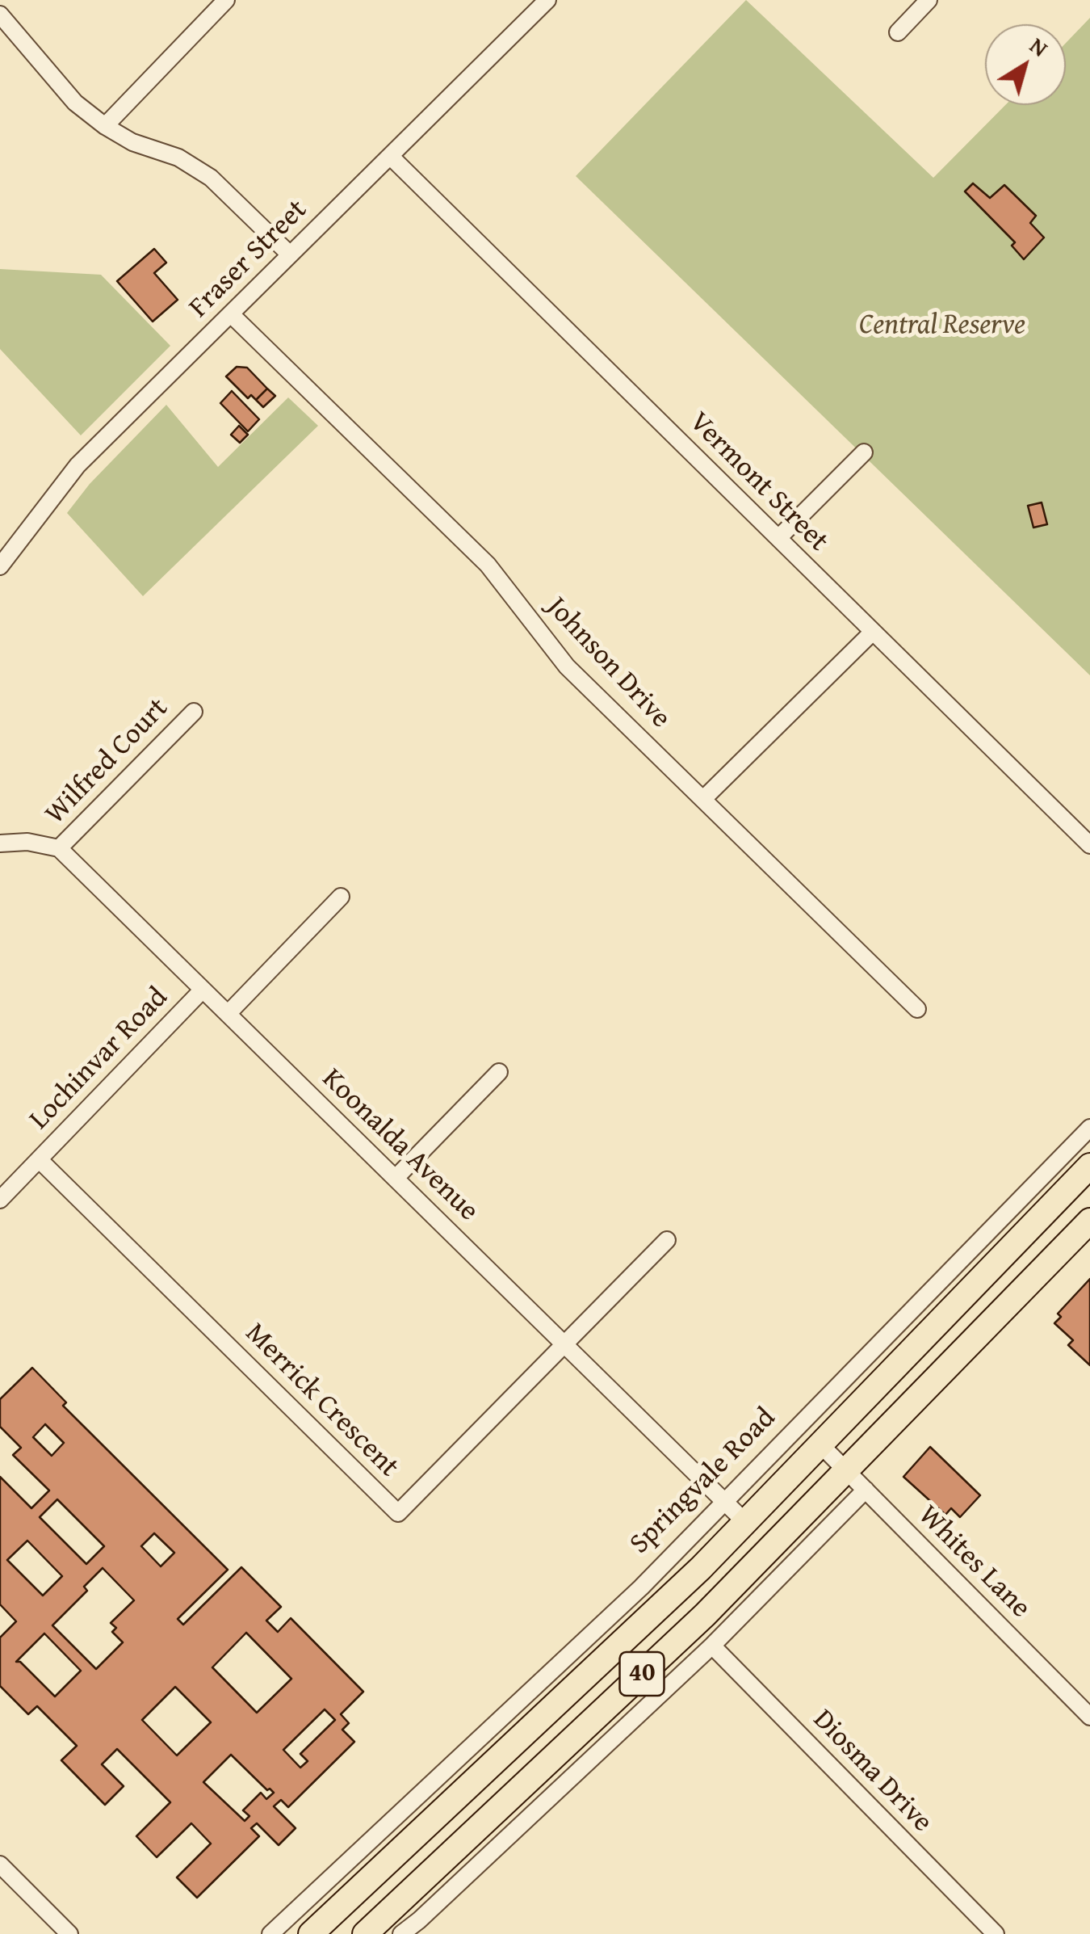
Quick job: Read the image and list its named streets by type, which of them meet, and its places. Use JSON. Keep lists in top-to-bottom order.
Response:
{
  "streets": {
    "highway": ["Springvale Road", "40"],
    "street": [
      "Fraser Street",
      "Vermont Street",
      "Johnson Drive",
      "Wilfred Court",
      "Lochinvar Road",
      "Koonalda Avenue",
      "Merrick Crescent",
      "Whites Lane",
      "Diosma Drive"
    ]
  },
  "crossings": [
    ["Fraser Street", "Vermont Street"],
    ["Fraser Street", "Johnson Drive"],
    ["Wilfred Court", "Koonalda Avenue"],
    ["Lochinvar Road", "Koonalda Avenue"],
    ["Lochinvar Road", "Merrick Crescent"],
    ["Koonalda Avenue", "Merrick Crescent"],
    ["Koonalda Avenue", "Springvale Road"],
    ["Springvale Road", "Whites Lane"],
    ["Whites Lane", "40"]
  ],
  "parks": ["Central Reserve"],
  "north": "top right"
}
